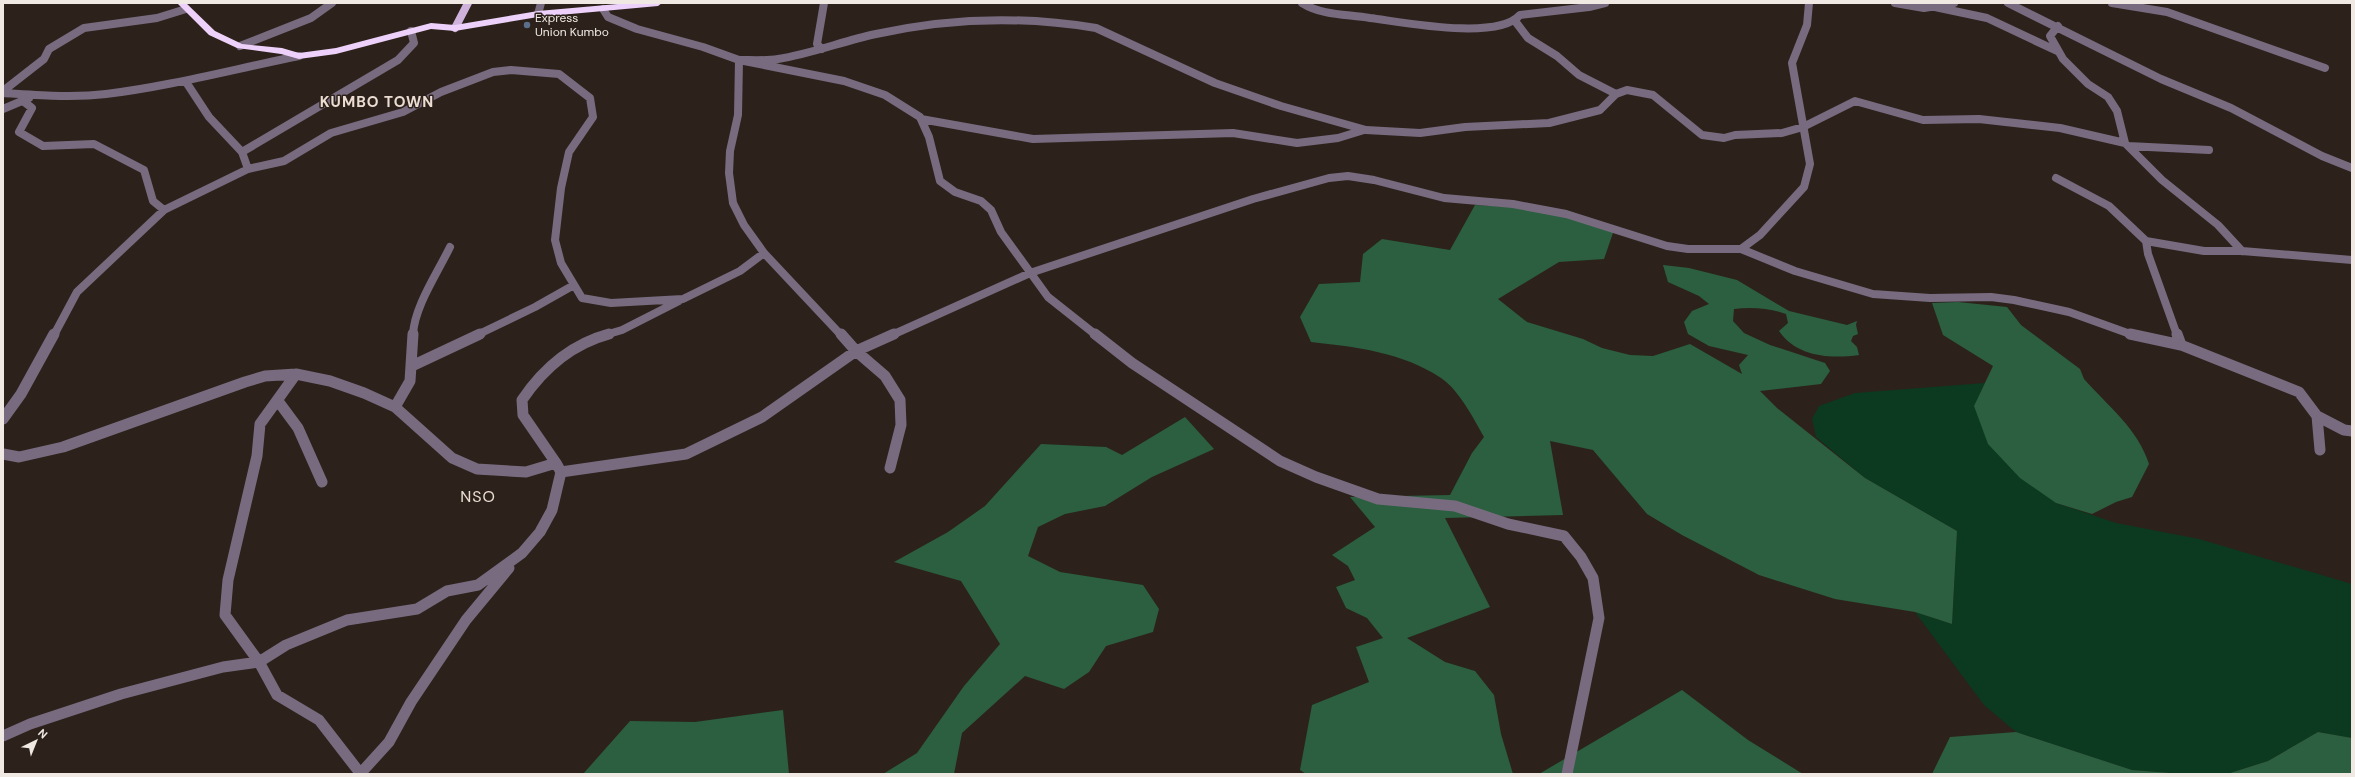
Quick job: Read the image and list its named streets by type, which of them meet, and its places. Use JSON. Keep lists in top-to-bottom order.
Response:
{
  "districts": ["KUMBO TOWN", "NSO"],
  "places": ["Express Union Kumbo"],
  "north": "top right"
}
